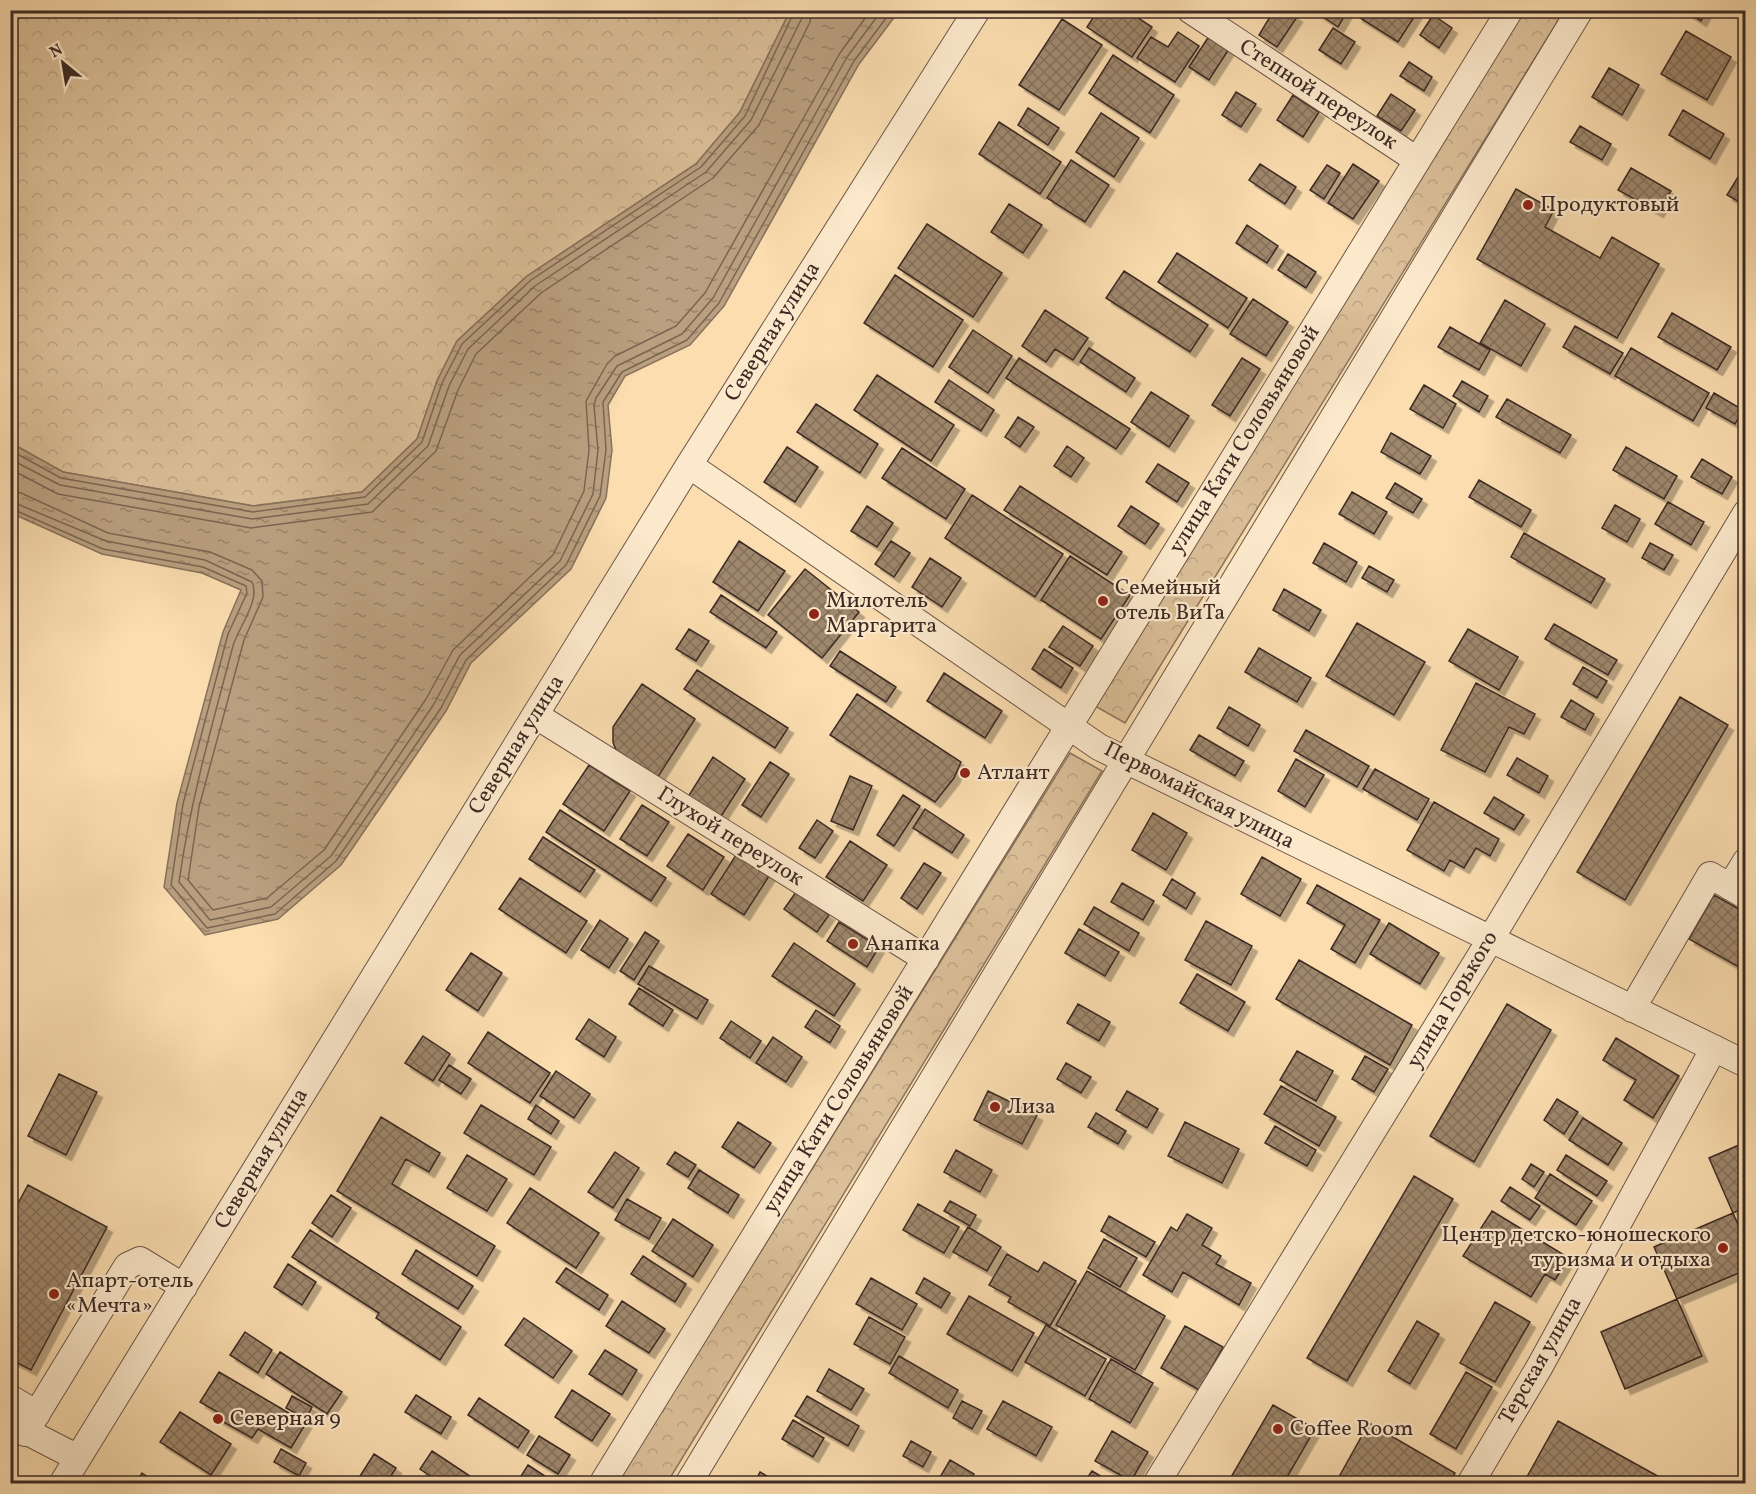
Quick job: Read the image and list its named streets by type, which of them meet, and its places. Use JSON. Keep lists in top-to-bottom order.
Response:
{
  "streets": {
    "street": [
      "Степной переулок",
      "Северная улица",
      "улица Кати Соловьяновой",
      "Первомайская улица",
      "Глухой переулок",
      "улица Горького",
      "Терская улица"
    ]
  },
  "crossings": [
    ["Степной переулок", "улица Кати Соловьяновой"],
    ["Северная улица", "Первомайская улица"],
    ["Северная улица", "Глухой переулок"],
    ["улица Кати Соловьяновой", "Первомайская улица"],
    ["улица Кати Соловьяновой", "Глухой переулок"],
    ["Первомайская улица", "улица Горького"],
    ["Первомайская улица", "Терская улица"]
  ],
  "places": [
    "Продуктовый",
    "Семейный отель ВиТа",
    "Милотель Маргарита",
    "Атлант",
    "Анапка",
    "Лиза",
    "Центр детско-юношеского туризма и отдыха",
    "Апарт-отель «Мечта»",
    "Северная 9",
    "Coffee Room"
  ],
  "north": "top left"
}
